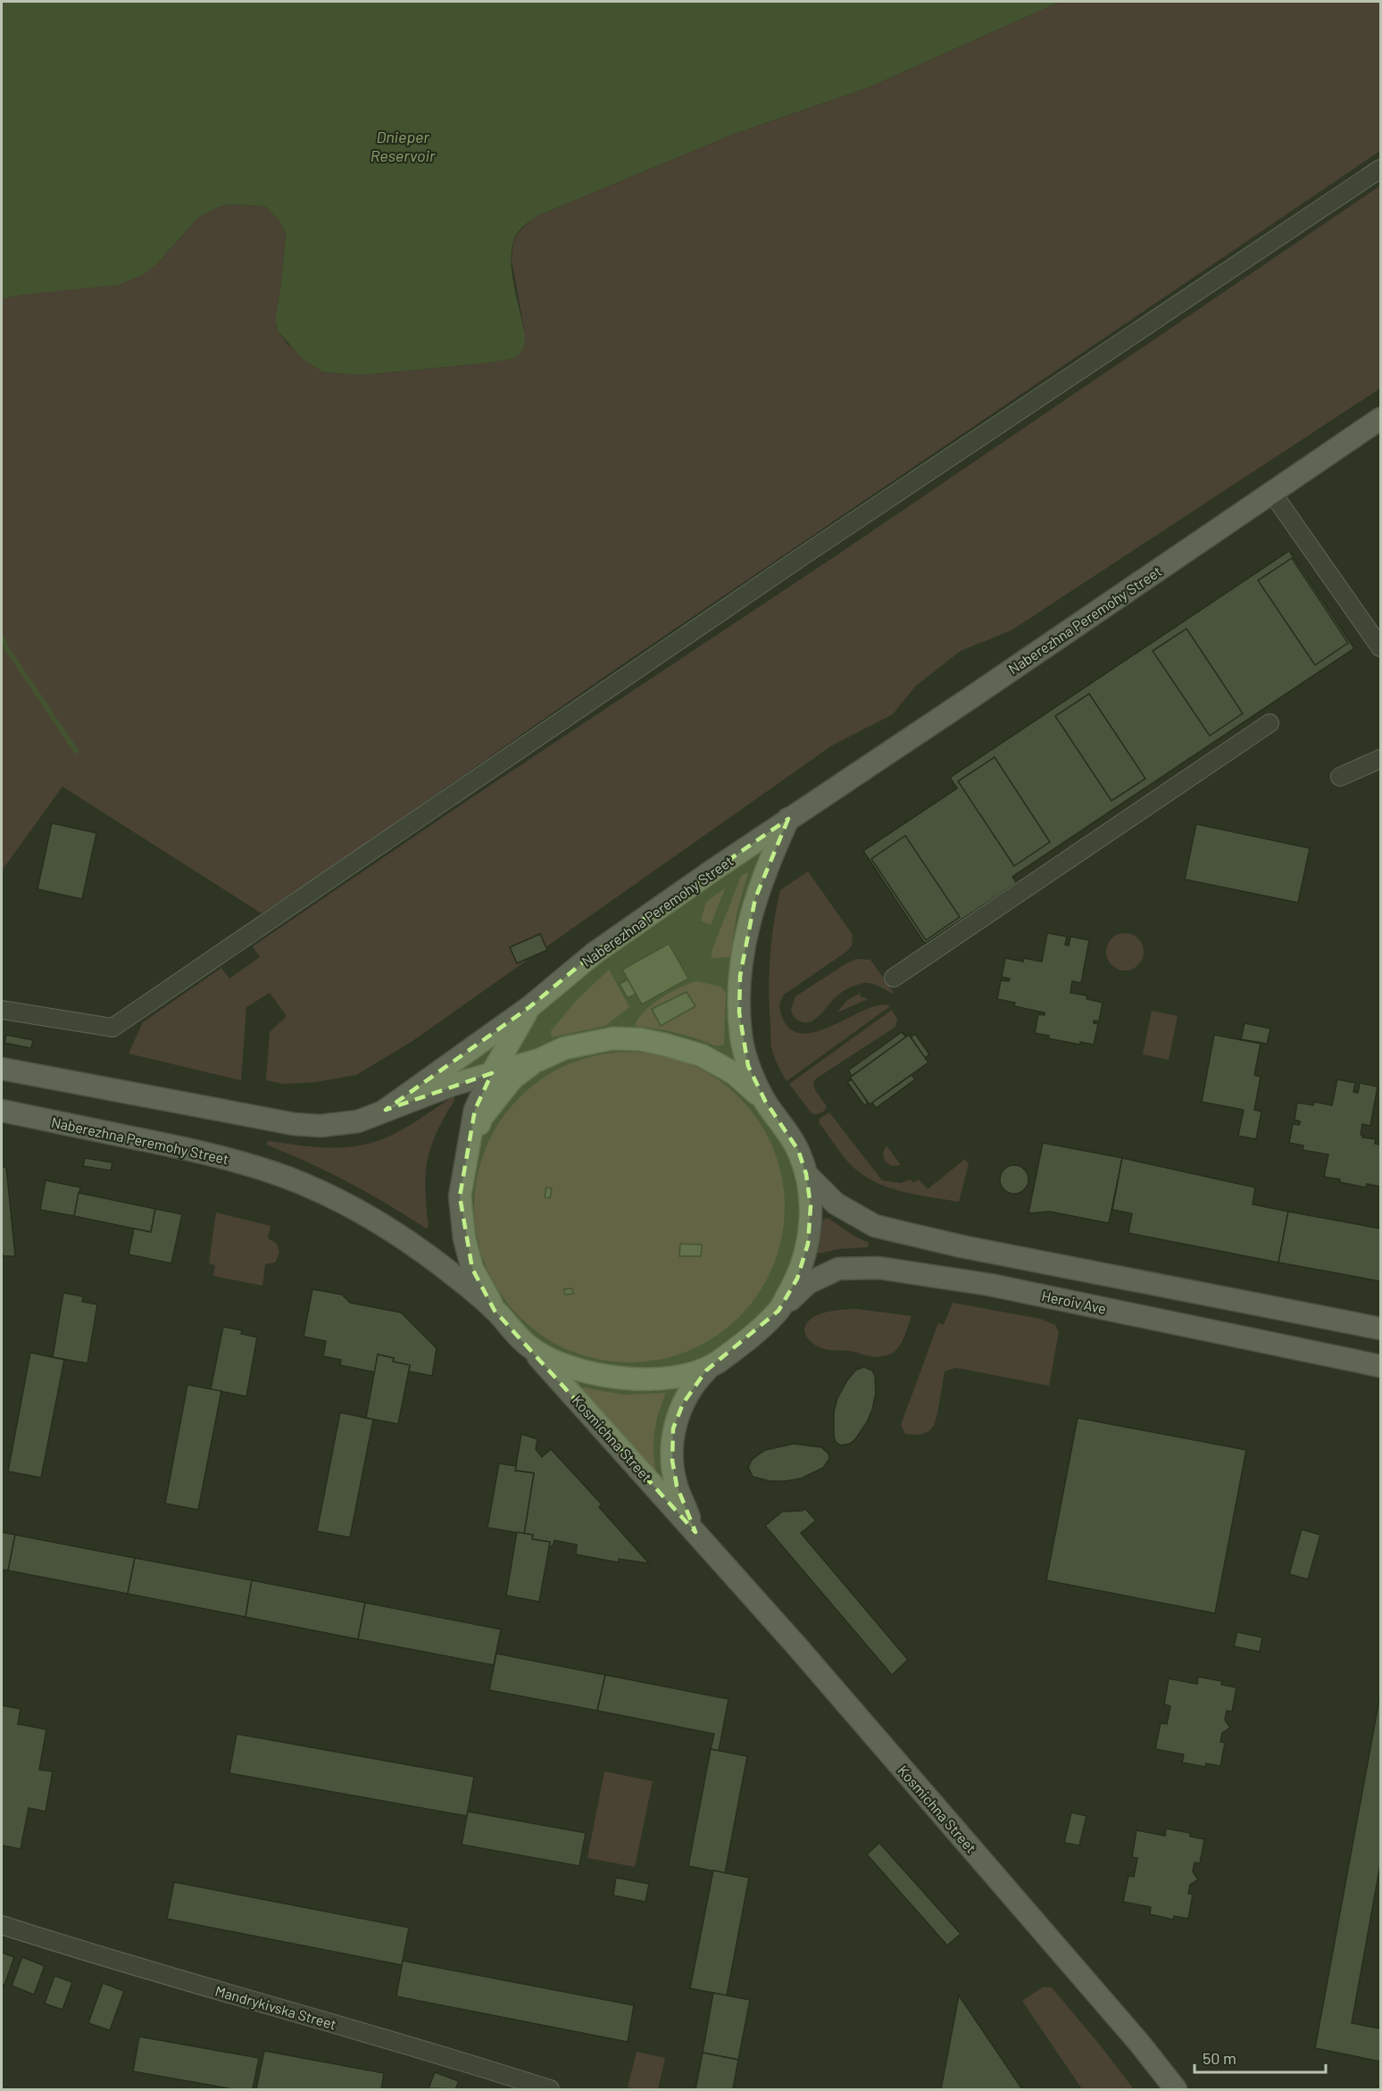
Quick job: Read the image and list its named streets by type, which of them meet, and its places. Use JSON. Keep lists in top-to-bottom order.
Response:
{
  "streets": {
    "main road": ["Naberezhna Peremohy Street", "Heroiv Ave", "Kosmichna Street"],
    "street": ["Mandrykivska Street"]
  },
  "crossings": [
    ["Naberezhna Peremohy Street", "Heroiv Ave"],
    ["Naberezhna Peremohy Street", "Kosmichna Street"]
  ],
  "water": ["Dnieper Reservoir"],
  "scale_bar": "50 m"
}
